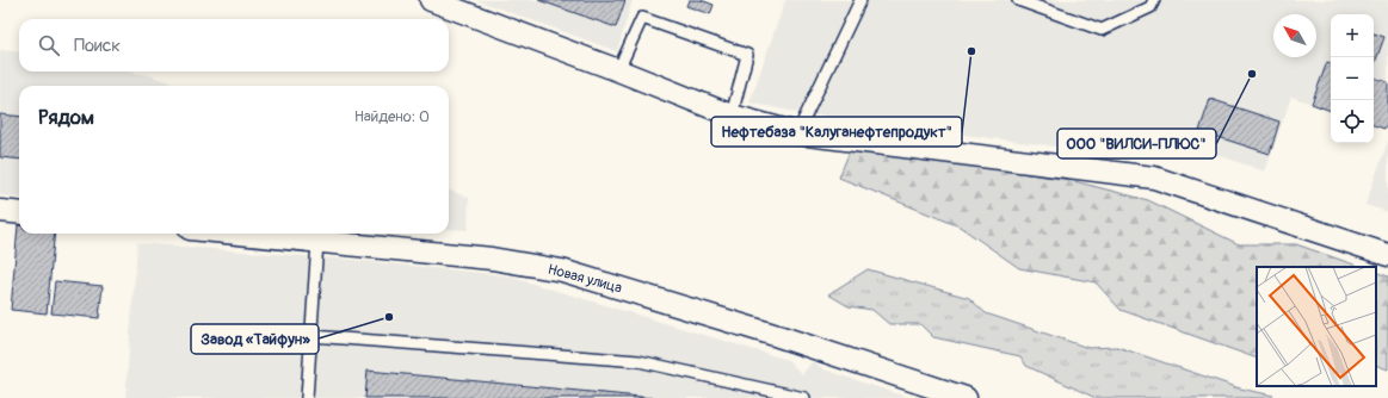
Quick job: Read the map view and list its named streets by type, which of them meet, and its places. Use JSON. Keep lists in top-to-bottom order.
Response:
{
  "streets": {
    "street": ["Новая улица"]
  },
  "places": ["Нефтебаза \"Калуганефтепродукт\"", "ООО \"ВИЛСИ-ПЛЮС\"", "Завод «Тайфун»"],
  "north": "top left",
  "page": {
    "map_buttons": ["+", "−"],
    "search": "Поиск",
    "heading": ["Рядом", "Найдено: 0"]
  }
}
